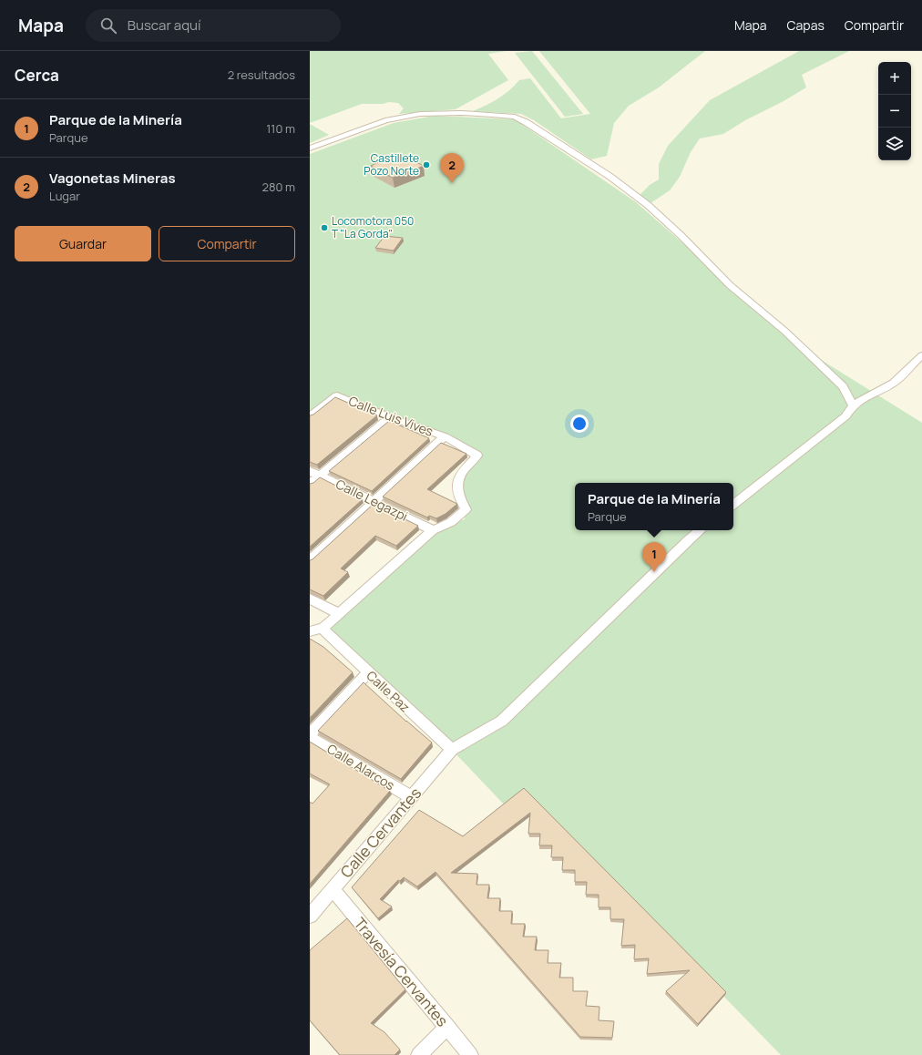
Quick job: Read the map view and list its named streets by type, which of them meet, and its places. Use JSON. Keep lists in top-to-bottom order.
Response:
{
  "streets": {
    "street": [
      "Calle Luis Vives",
      "Calle Legazpi",
      "Calle Paz",
      "Calle Alarcos",
      "Calle Cervantes",
      "Travesía Cervantes"
    ]
  },
  "crossings": [
    ["Calle Luis Vives", "Calle Legazpi"],
    ["Calle Paz", "Calle Cervantes"],
    ["Calle Alarcos", "Calle Cervantes"],
    ["Calle Cervantes", "Travesía Cervantes"]
  ],
  "places": ["Castillete Pozo Norte", "Locomotora 050 T \"La Gorda\""],
  "page": {
    "header": "Mapa",
    "search": "Buscar aquí",
    "nav": ["Mapa", "Capas", "Compartir"],
    "heading": ["Cerca", "2 resultados"],
    "map_buttons": ["+", "−"],
    "list": [
      {
        "mark": "1",
        "name": "Parque de la Minería",
        "note": "Parque",
        "value": "110 m"
      },
      {
        "mark": "2",
        "name": "Vagonetas Mineras",
        "note": "Lugar",
        "value": "280 m"
      }
    ],
    "pins": ["2", "1"],
    "buttons": ["Guardar", "Compartir"],
    "popup": ["Parque de la Minería", "Parque"]
  }
}
